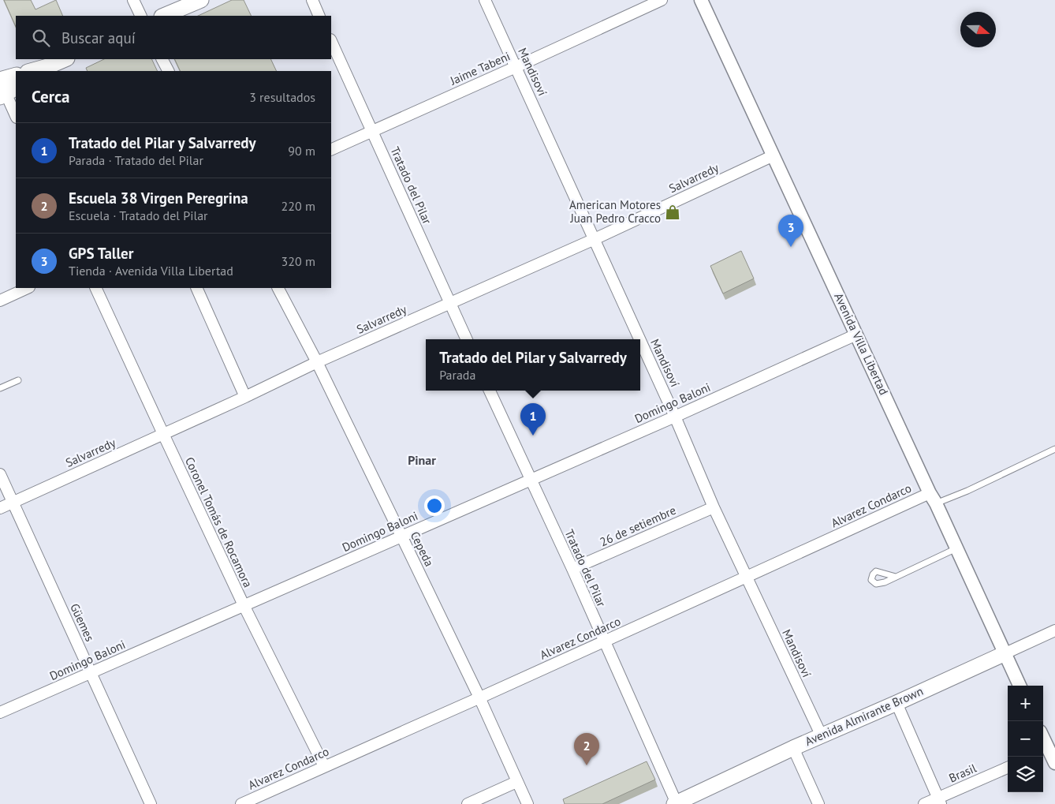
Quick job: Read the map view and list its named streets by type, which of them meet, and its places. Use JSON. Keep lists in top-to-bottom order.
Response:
{
  "streets": {
    "main road": ["Avenida Almirante Brown"],
    "street": [
      "Jaime Tabeni",
      "Mandisoví",
      "Salvarredy",
      "Tratado del Pilar",
      "Avenida Villa Libertad",
      "Domingo Baloni",
      "Alvarez Condarco",
      "Coronel Tomás de Rocamora",
      "26 de setiembre",
      "Cepeda",
      "Güemes",
      "Brasil"
    ]
  },
  "crossings": [
    ["Jaime Tabeni", "Mandisoví"],
    ["Jaime Tabeni", "Tratado del Pilar"],
    ["Mandisoví", "Salvarredy"],
    ["Mandisoví", "Domingo Baloni"],
    ["Mandisoví", "Alvarez Condarco"],
    ["Mandisoví", "26 de setiembre"],
    ["Mandisoví", "Avenida Almirante Brown"],
    ["Salvarredy", "Tratado del Pilar"],
    ["Salvarredy", "Avenida Villa Libertad"],
    ["Salvarredy", "Coronel Tomás de Rocamora"],
    ["Salvarredy", "Cepeda"],
    ["Salvarredy", "Güemes"],
    ["Tratado del Pilar", "Domingo Baloni"],
    ["Tratado del Pilar", "Alvarez Condarco"],
    ["Tratado del Pilar", "26 de setiembre"],
    ["Tratado del Pilar", "Avenida Almirante Brown"],
    ["Avenida Villa Libertad", "Domingo Baloni"],
    ["Avenida Villa Libertad", "Alvarez Condarco"],
    ["Avenida Villa Libertad", "Avenida Almirante Brown"],
    ["Domingo Baloni", "Coronel Tomás de Rocamora"],
    ["Domingo Baloni", "Cepeda"],
    ["Domingo Baloni", "Güemes"],
    ["Alvarez Condarco", "Coronel Tomás de Rocamora"],
    ["Alvarez Condarco", "Cepeda"]
  ],
  "districts": ["Pinar"],
  "places": {
    "shop": ["American Motores Juan Pedro Cracco"]
  },
  "north": "right",
  "page": {
    "search": "Buscar aquí",
    "heading": ["Cerca", "3 resultados"],
    "list": [
      {
        "mark": "1",
        "name": "Tratado del Pilar y Salvarredy",
        "note": "Parada · Tratado del Pilar",
        "value": "90 m"
      },
      {
        "mark": "2",
        "name": "Escuela 38 Virgen Peregrina",
        "note": "Escuela · Tratado del Pilar",
        "value": "220 m"
      },
      {
        "mark": "3",
        "name": "GPS Taller",
        "note": "Tienda · Avenida Villa Libertad",
        "value": "320 m"
      }
    ],
    "pins": ["3", "1", "2"],
    "popup": ["Tratado del Pilar y Salvarredy", "Parada"],
    "map_buttons": ["+", "−"]
  }
}
